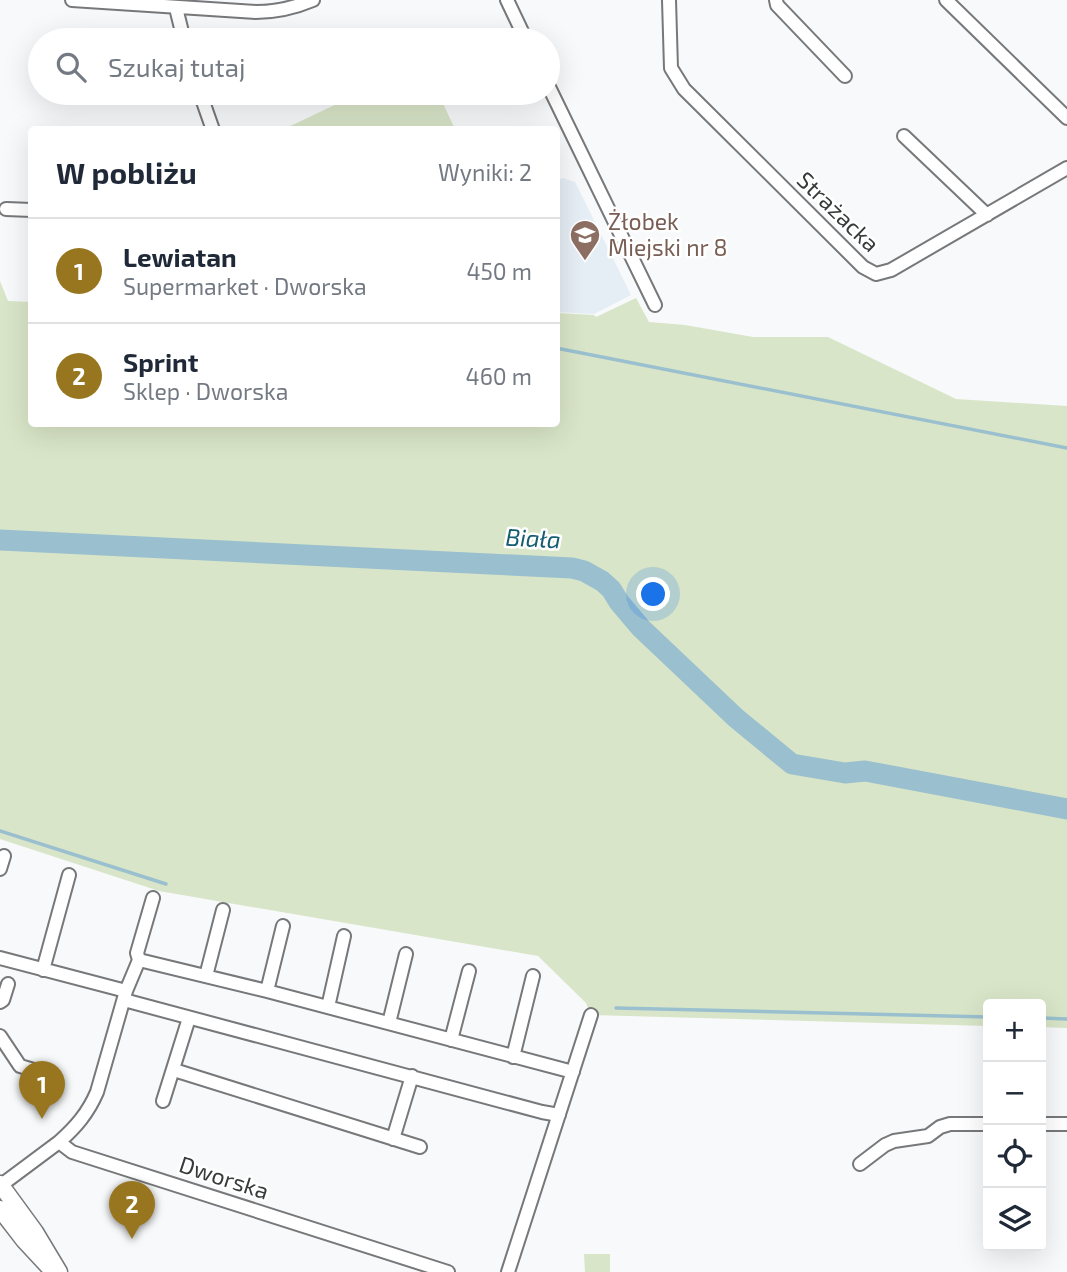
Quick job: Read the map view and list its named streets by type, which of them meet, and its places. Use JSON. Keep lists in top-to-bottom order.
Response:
{
  "streets": {
    "street": ["Strażacka", "Dworska"]
  },
  "water": ["Biała"],
  "places": {
    "school or university": ["Żłobek Miejski nr 8"]
  },
  "page": {
    "search": "Szukaj tutaj",
    "heading": ["W pobliżu", "Wyniki: 2"],
    "list": [
      {
        "mark": "1",
        "name": "Lewiatan",
        "note": "Supermarket · Dworska",
        "value": "450 m"
      },
      {
        "mark": "2",
        "name": "Sprint",
        "note": "Sklep · Dworska",
        "value": "460 m"
      }
    ],
    "map_buttons": ["+", "−"],
    "pins": ["1", "2"]
  }
}
